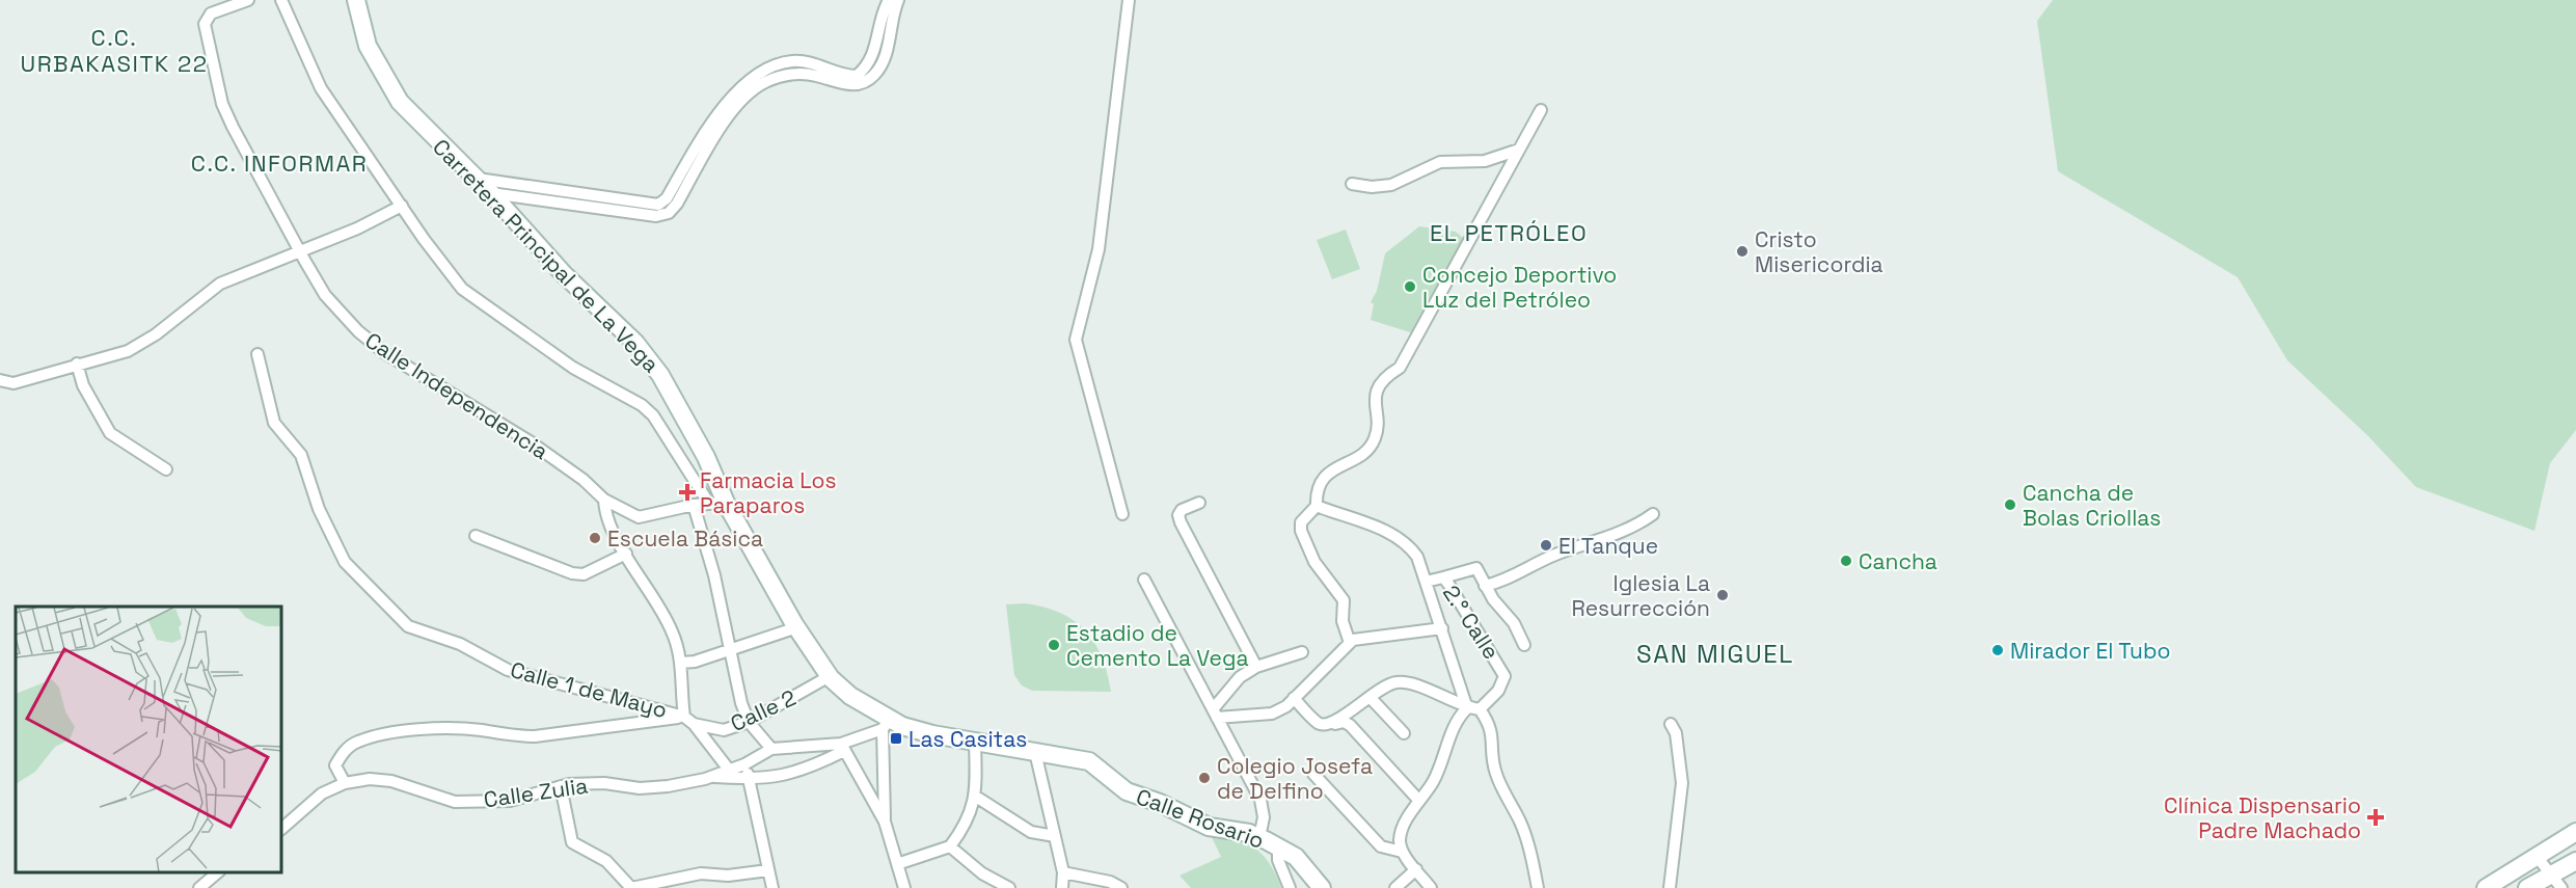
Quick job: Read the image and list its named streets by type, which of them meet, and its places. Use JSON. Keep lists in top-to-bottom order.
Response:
{
  "streets": {
    "street": [
      "Carretera Principal de La Vega",
      "Calle Independencia",
      "2.° Calle",
      "Calle 1 de Mayo",
      "Calle 2",
      "Calle Zulia",
      "Calle Rosario"
    ]
  },
  "crossings": [
    ["Carretera Principal de La Vega", "Calle Independencia"],
    ["Carretera Principal de La Vega", "Calle 2"],
    ["Carretera Principal de La Vega", "Calle Rosario"],
    ["Calle 1 de Mayo", "Calle 2"]
  ],
  "districts": [
    "C.C. URBAKASITK 22",
    "C.C. INFORMAR",
    "EL PETRÓLEO",
    "SAN MIGUEL"
  ],
  "places": {
    "other": [
      "Cristo Misericordia",
      "Concejo Deportivo Luz del Petróleo",
      "Cancha de Bolas Criollas",
      "Escuela Básica",
      "El Tanque",
      "Cancha",
      "Iglesia La Resurrección",
      "Estadio de Cemento La Vega",
      "Mirador El Tubo",
      "Colegio Josefa de Delfino"
    ],
    "health": ["Farmacia Los Paraparos", "Clínica Dispensario Padre Machado"],
    "transit": ["Las Casitas"]
  }
}
